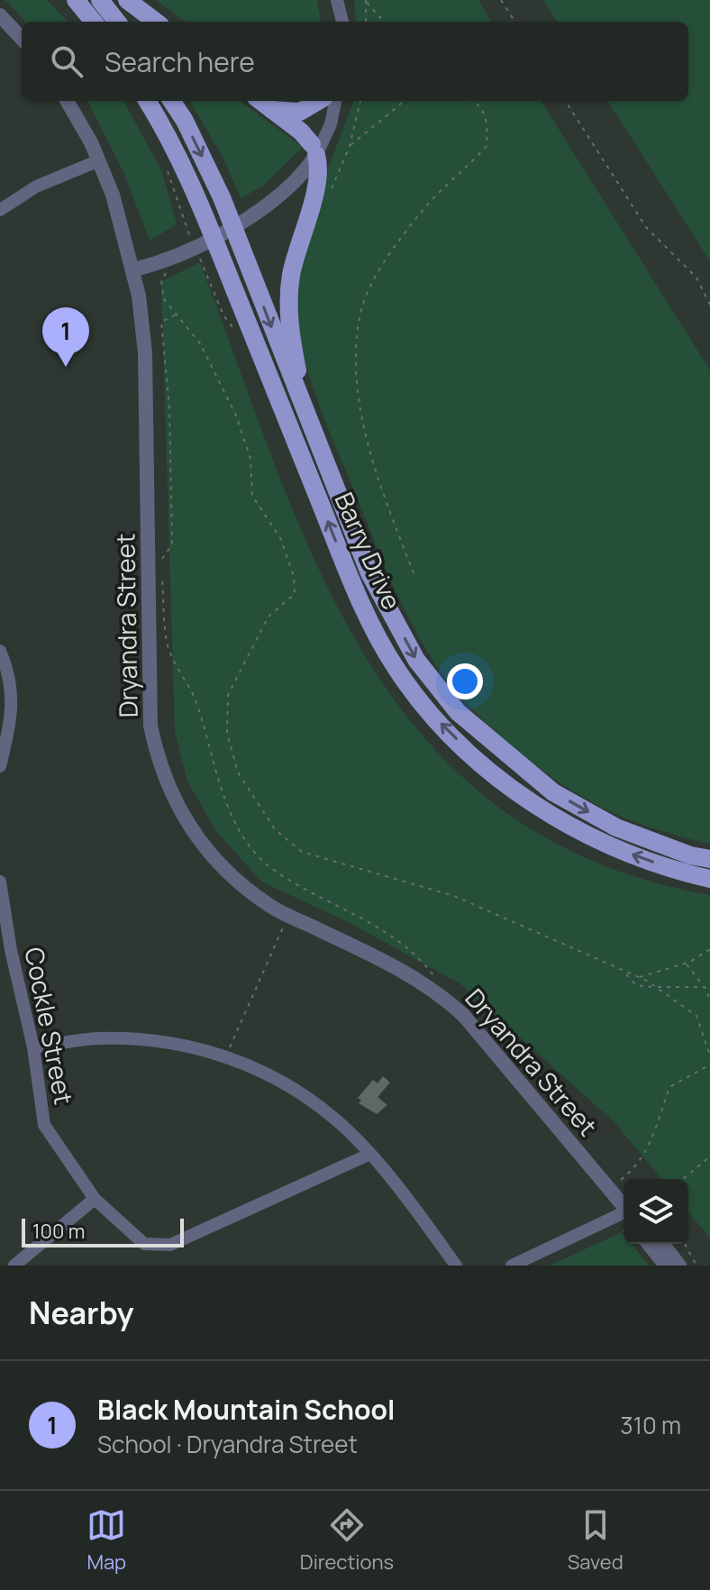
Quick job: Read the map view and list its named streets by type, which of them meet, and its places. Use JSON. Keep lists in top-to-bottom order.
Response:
{
  "streets": {
    "main road": ["Barry Drive"],
    "street": ["Dryandra Street", "Cockle Street"]
  },
  "scale_bar": "100 m",
  "page": {
    "search": "Search here",
    "pins": "1",
    "scale": "100 m",
    "heading": "Nearby",
    "list": [
      {
        "mark": "1",
        "name": "Black Mountain School",
        "note": "School · Dryandra Street",
        "value": "310 m"
      }
    ],
    "nav": ["Map", "Directions", "Saved"]
  }
}
